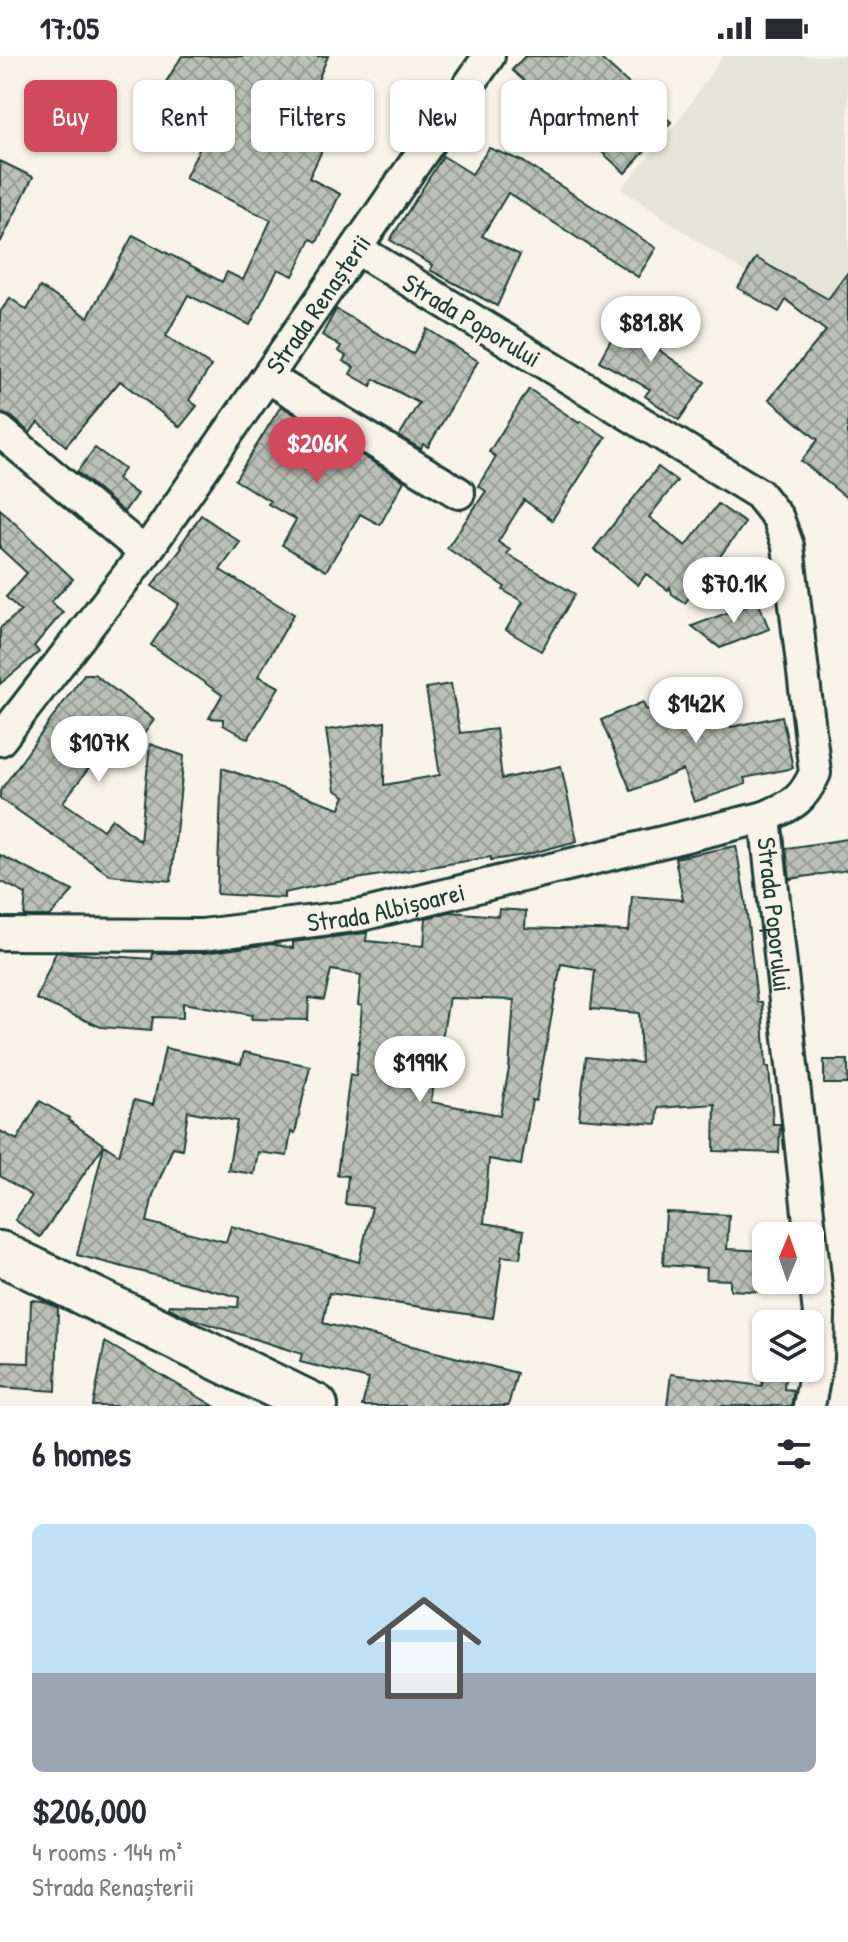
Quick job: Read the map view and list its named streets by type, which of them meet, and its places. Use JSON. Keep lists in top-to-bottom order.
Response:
{
  "streets": {
    "street": ["Strada Renașterii", "Strada Poporului", "Strada Albișoarei"]
  },
  "crossings": [
    ["Strada Renașterii", "Strada Poporului"],
    ["Strada Poporului", "Strada Albișoarei"]
  ],
  "north": "top",
  "page": {
    "status": "17:05",
    "chip": [
      "Buy",
      "Rent",
      "Filters",
      "New",
      "Apartment"
    ],
    "price": [
      "$81.8K",
      "$206K",
      "$70.1K",
      "$142K",
      "$107K",
      "$199K"
    ],
    "heading": "6 homes",
    "list": [
      {
        "name": "$206,000",
        "note": "4 rooms · 144 m² · Strada Renașterii"
      }
    ]
  }
}
